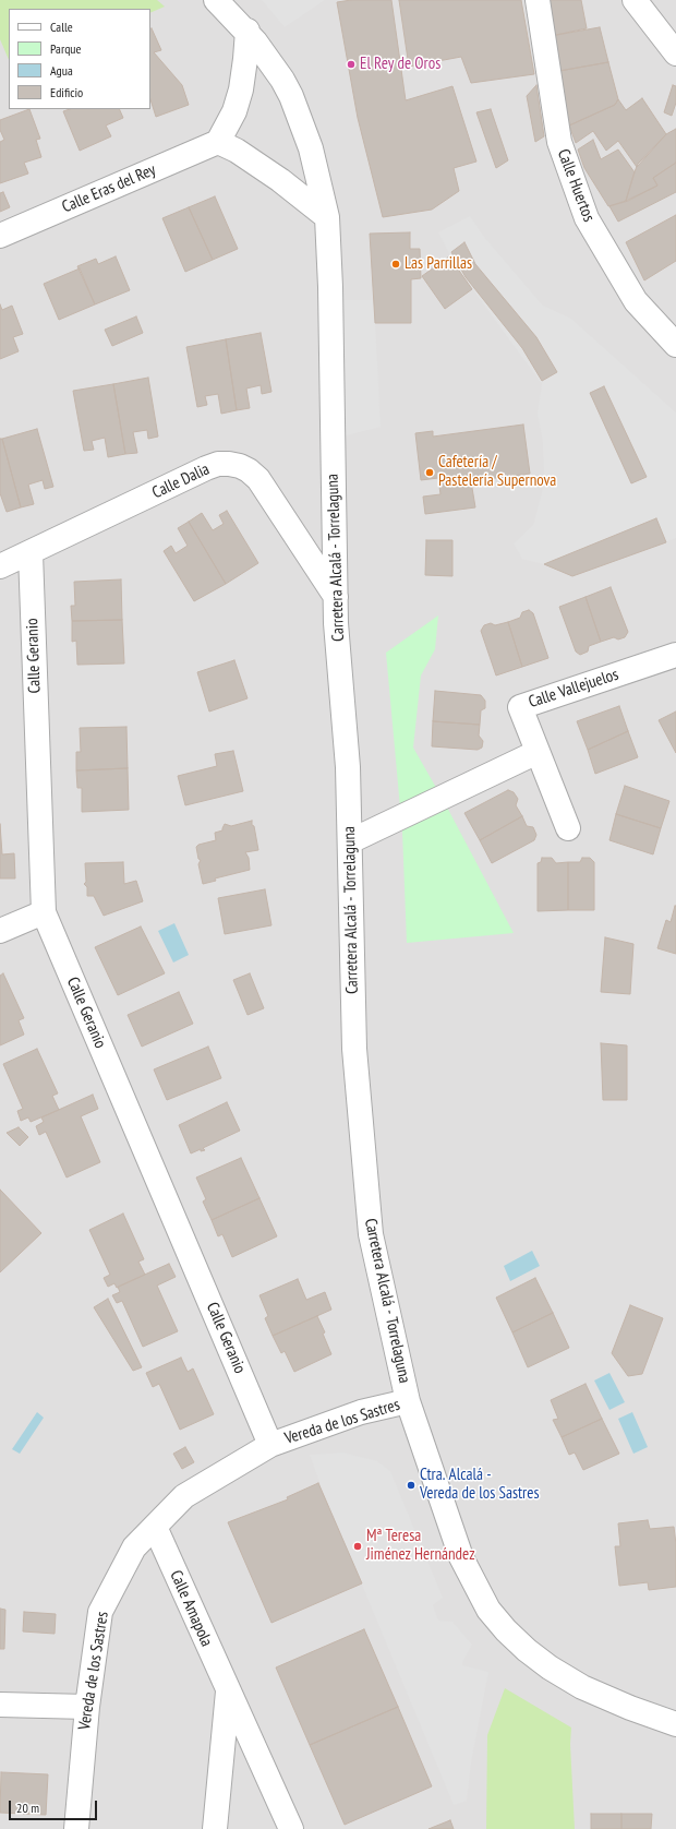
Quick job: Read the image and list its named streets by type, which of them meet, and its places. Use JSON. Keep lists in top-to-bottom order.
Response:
{
  "streets": {
    "street": [
      "Calle Huertos",
      "Calle Eras del Rey",
      "Calle Dalia",
      "Carretera Alcalá - Torrelaguna",
      "Calle Geranio",
      "Calle Vallejuelos",
      "Vereda de los Sastres",
      "Calle Amapola"
    ]
  },
  "crossings": [
    ["Calle Dalia", "Carretera Alcalá - Torrelaguna"],
    ["Calle Dalia", "Calle Geranio"],
    ["Carretera Alcalá - Torrelaguna", "Vereda de los Sastres"],
    ["Calle Geranio", "Vereda de los Sastres"],
    ["Vereda de los Sastres", "Calle Amapola"]
  ],
  "places": [
    "El Rey de Oros",
    "Las Parrillas",
    "Cafetería / Pastelería Supernova",
    "Ctra. Alcalá - Vereda de los Sastres",
    "Mª Teresa Jiménez Hernández"
  ],
  "legend": [
    "Calle",
    "Parque",
    "Agua",
    "Edificio"
  ],
  "scale_bar": "20 m"
}
